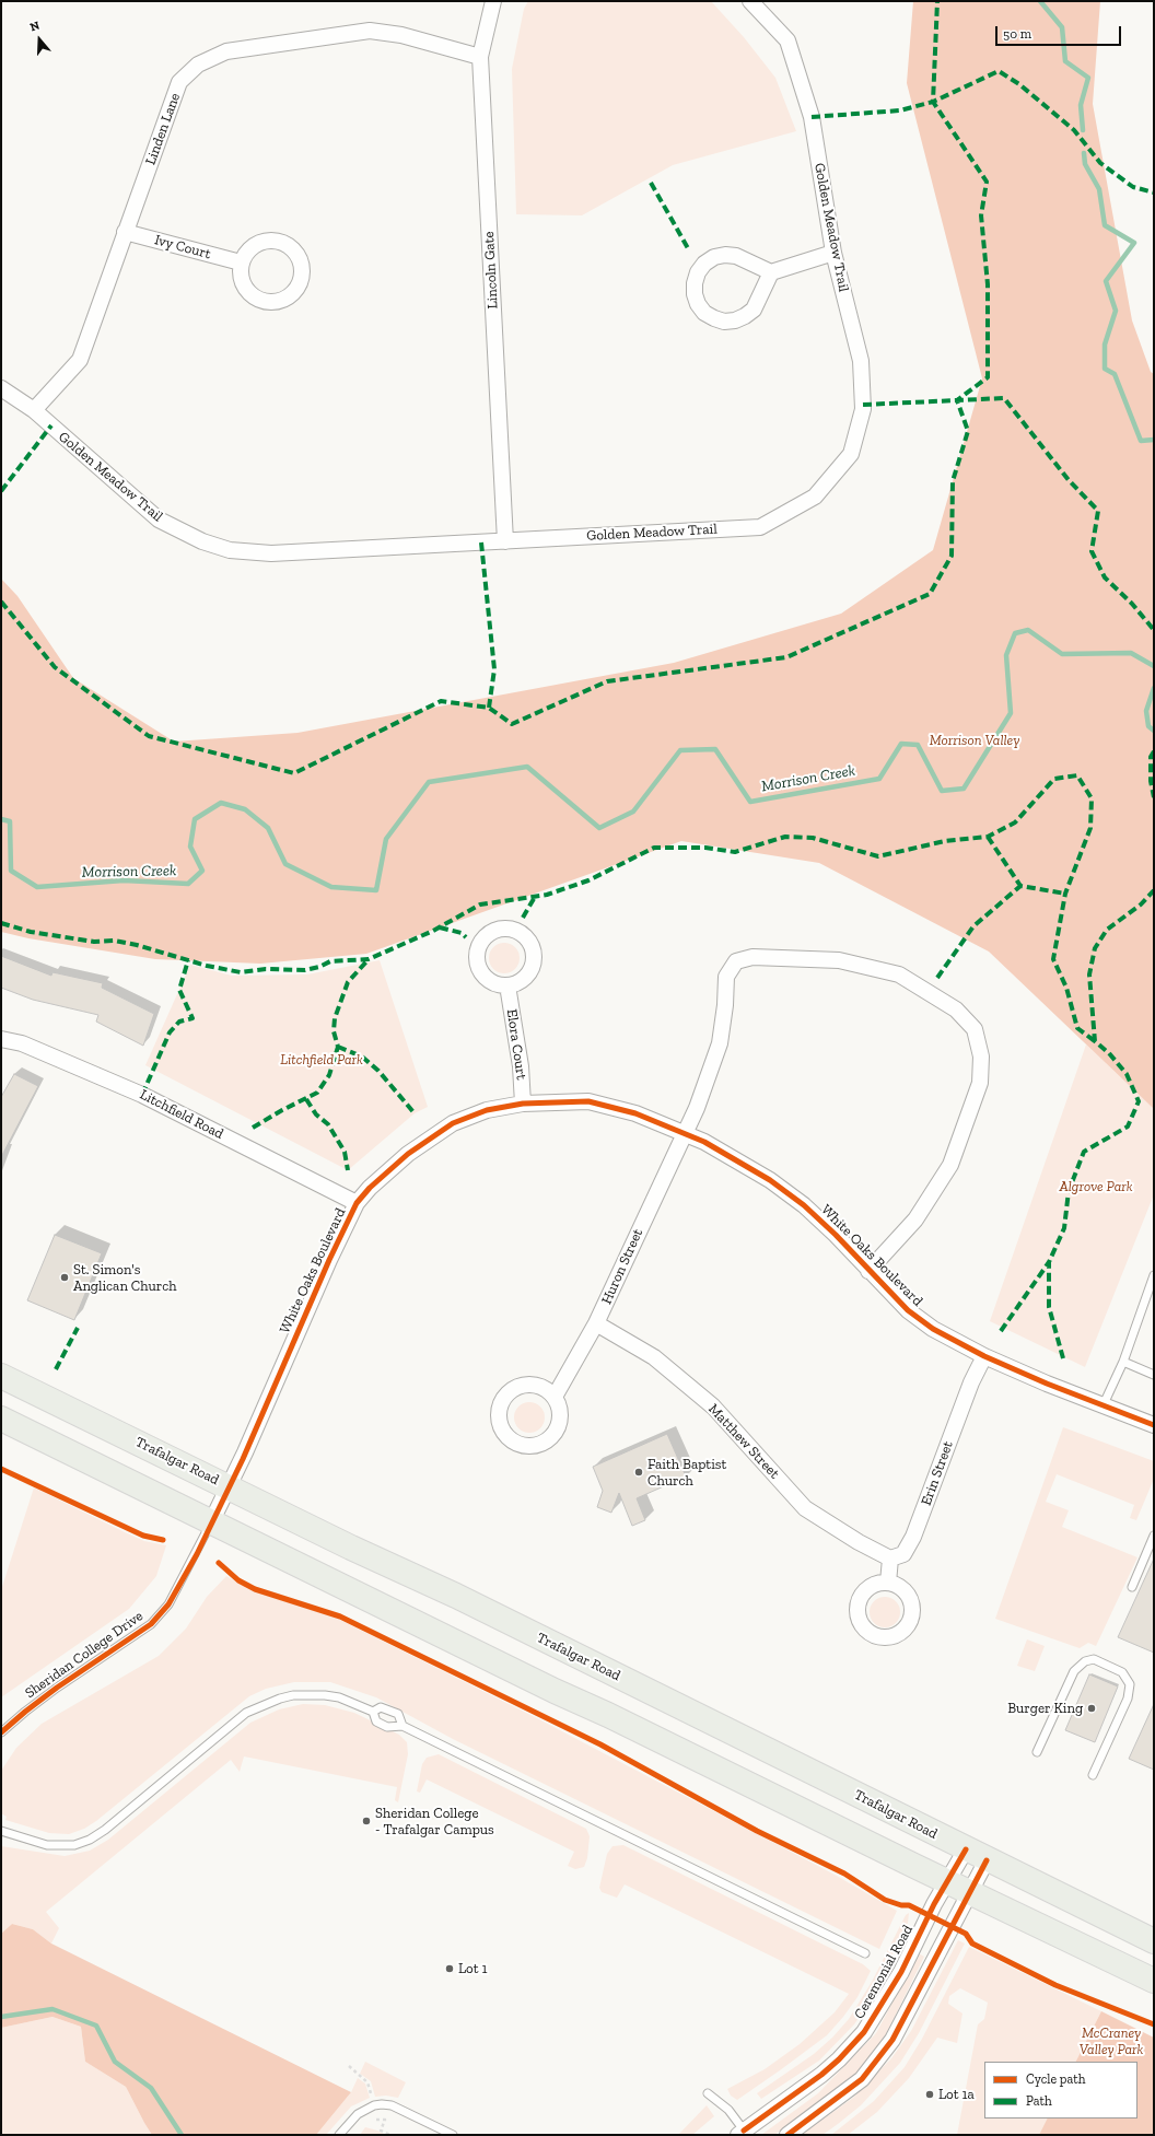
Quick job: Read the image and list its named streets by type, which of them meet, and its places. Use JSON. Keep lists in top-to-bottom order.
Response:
{
  "streets": {
    "main road": ["Trafalgar Road"],
    "street": [
      "Linden Lane",
      "Golden Meadow Trail",
      "Ivy Court",
      "Lincoln Gate",
      "Elora Court",
      "Litchfield Road",
      "White Oaks Boulevard",
      "Huron Street",
      "Matthew Street",
      "Erin Street",
      "Ceremonial Road"
    ],
    "lane": ["Sheridan College Drive"]
  },
  "crossings": [
    ["Linden Lane", "Golden Meadow Trail"],
    ["Linden Lane", "Ivy Court"],
    ["Linden Lane", "Lincoln Gate"],
    ["Golden Meadow Trail", "Lincoln Gate"],
    ["Elora Court", "White Oaks Boulevard"],
    ["Litchfield Road", "White Oaks Boulevard"],
    ["White Oaks Boulevard", "Huron Street"],
    ["White Oaks Boulevard", "Trafalgar Road"],
    ["White Oaks Boulevard", "Erin Street"],
    ["White Oaks Boulevard", "Sheridan College Drive"],
    ["Huron Street", "Matthew Street"],
    ["Matthew Street", "Erin Street"],
    ["Trafalgar Road", "Ceremonial Road"]
  ],
  "water": ["Morrison Creek"],
  "parks": [
    "Morrison Valley",
    "Litchfield Park",
    "Algrove Park",
    "McCraney Valley Park"
  ],
  "places": [
    "St. Simon's Anglican Church",
    "Faith Baptist Church",
    "Burger King",
    "Sheridan College - Trafalgar Campus",
    "Lot 1",
    "Lot 1a"
  ],
  "legend": ["Cycle path", "Path"],
  "scale_bar": "50 m",
  "north": "top"
}
